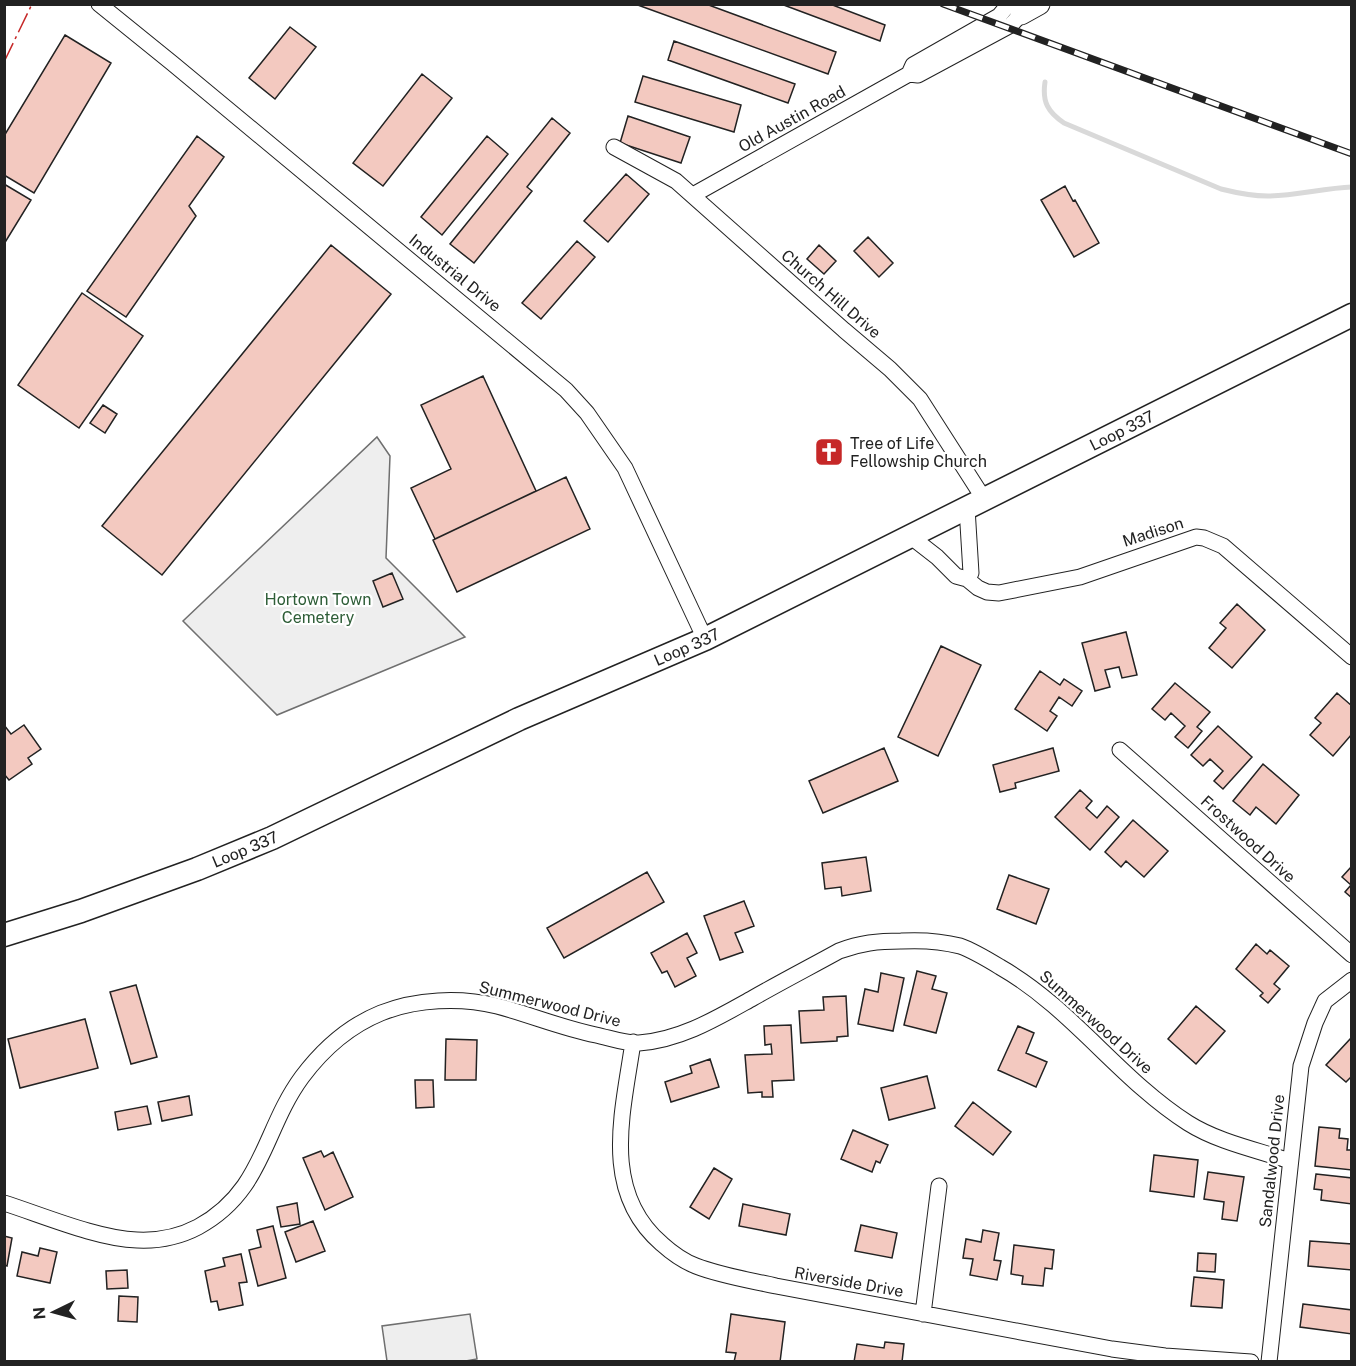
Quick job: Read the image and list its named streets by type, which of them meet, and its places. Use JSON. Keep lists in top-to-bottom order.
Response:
{
  "streets": {
    "main road": ["Loop 337"],
    "street": [
      "Old Austin Road",
      "Industrial Drive",
      "Church Hill Drive",
      "Madison",
      "Frostwood Drive",
      "Summerwood Drive",
      "Sandalwood Drive",
      "Riverside Drive"
    ]
  },
  "crossings": [
    ["Old Austin Road", "Church Hill Drive"],
    ["Industrial Drive", "Loop 337"],
    ["Church Hill Drive", "Loop 337"],
    ["Loop 337", "Madison"],
    ["Summerwood Drive", "Sandalwood Drive"],
    ["Summerwood Drive", "Riverside Drive"]
  ],
  "parks": ["Hortown Town Cemetery"],
  "places": {
    "church": ["Tree of Life Fellowship Church"]
  },
  "north": "left"
}
